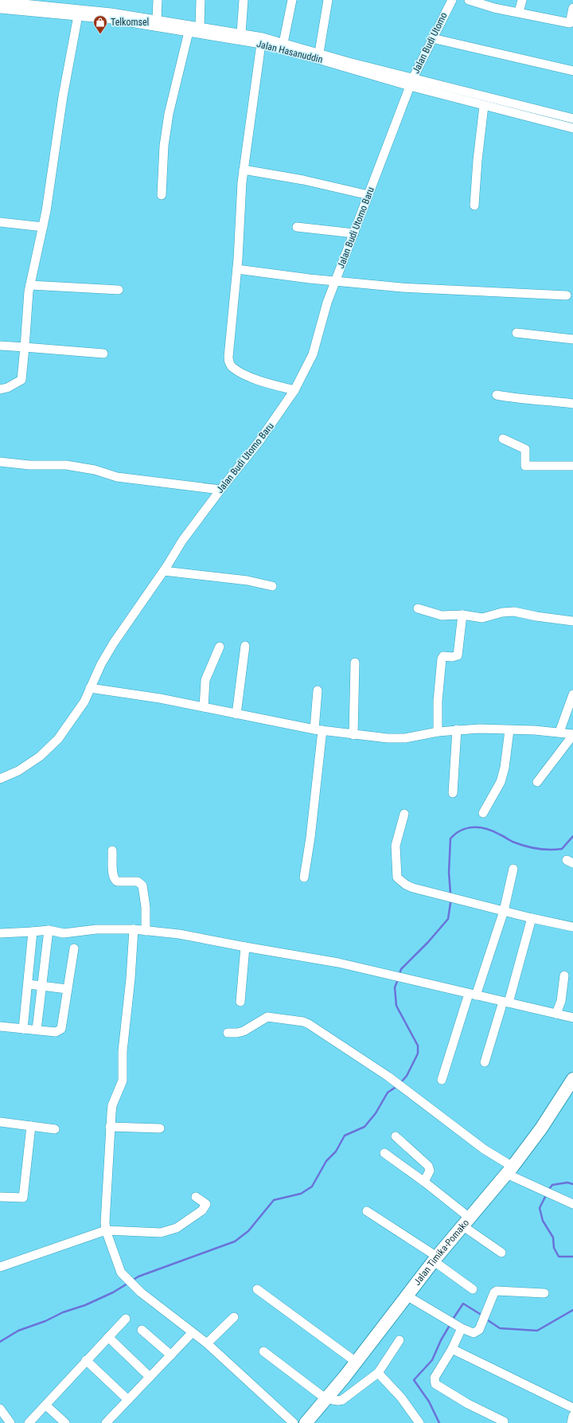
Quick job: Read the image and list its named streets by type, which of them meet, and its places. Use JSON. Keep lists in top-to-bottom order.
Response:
{
  "streets": {
    "highway": ["Jalan Timika-Pomako"],
    "street": ["Jalan Budi Utomo", "Jalan Hasanuddin", "Jalan Budi Utomo Baru"]
  },
  "crossings": [
    ["Jalan Budi Utomo", "Jalan Hasanuddin"],
    ["Jalan Budi Utomo", "Jalan Budi Utomo Baru"],
    ["Jalan Hasanuddin", "Jalan Budi Utomo Baru"]
  ],
  "places": {
    "shop": ["Telkomsel"]
  }
}
